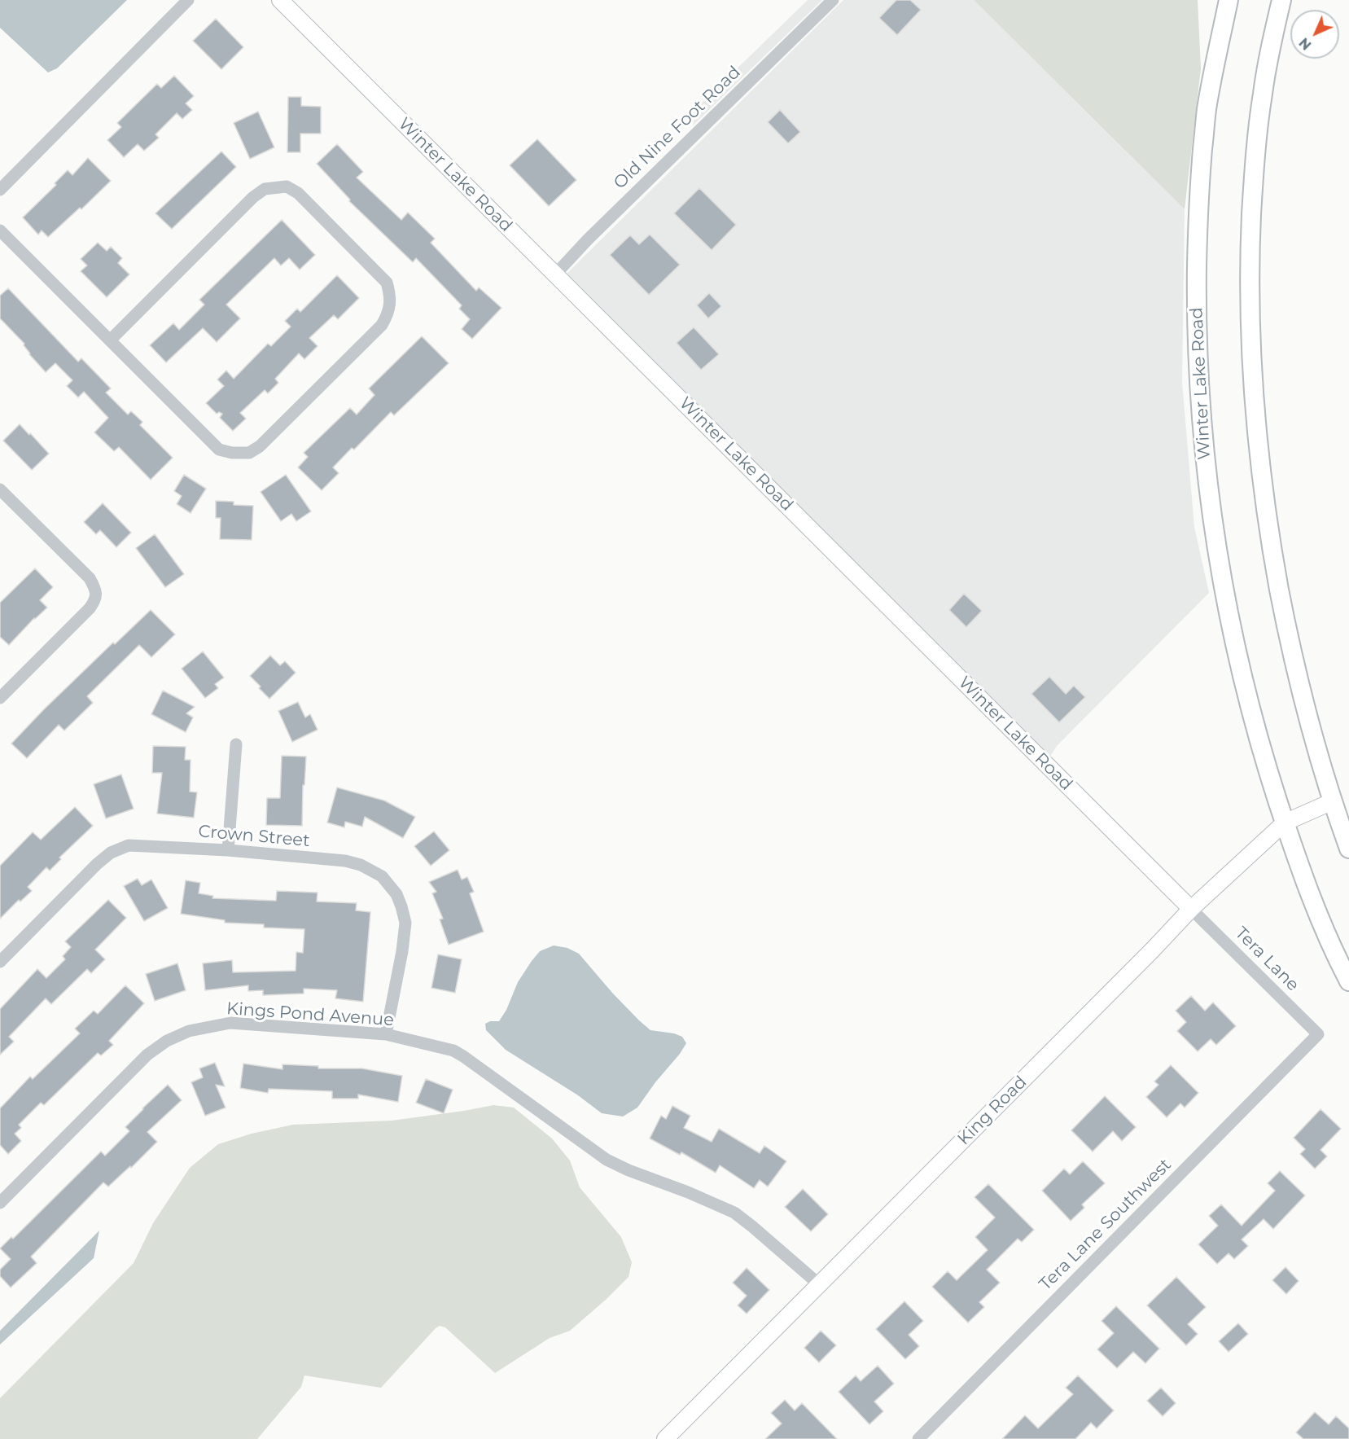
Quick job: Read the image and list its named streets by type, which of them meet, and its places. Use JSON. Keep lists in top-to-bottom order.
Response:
{
  "streets": {
    "main road": ["Winter Lake Road"],
    "street": [
      "Old Nine Foot Road",
      "Crown Street",
      "Tera Lane",
      "Kings Pond Avenue",
      "King Road",
      "Tera Lane Southwest"
    ]
  },
  "crossings": [
    ["Old Nine Foot Road", "Winter Lake Road"],
    ["Winter Lake Road", "Tera Lane"],
    ["Winter Lake Road", "King Road"],
    ["Crown Street", "Kings Pond Avenue"],
    ["Tera Lane", "King Road"],
    ["Tera Lane", "Tera Lane Southwest"],
    ["Kings Pond Avenue", "King Road"]
  ],
  "north": "bottom left"
}
